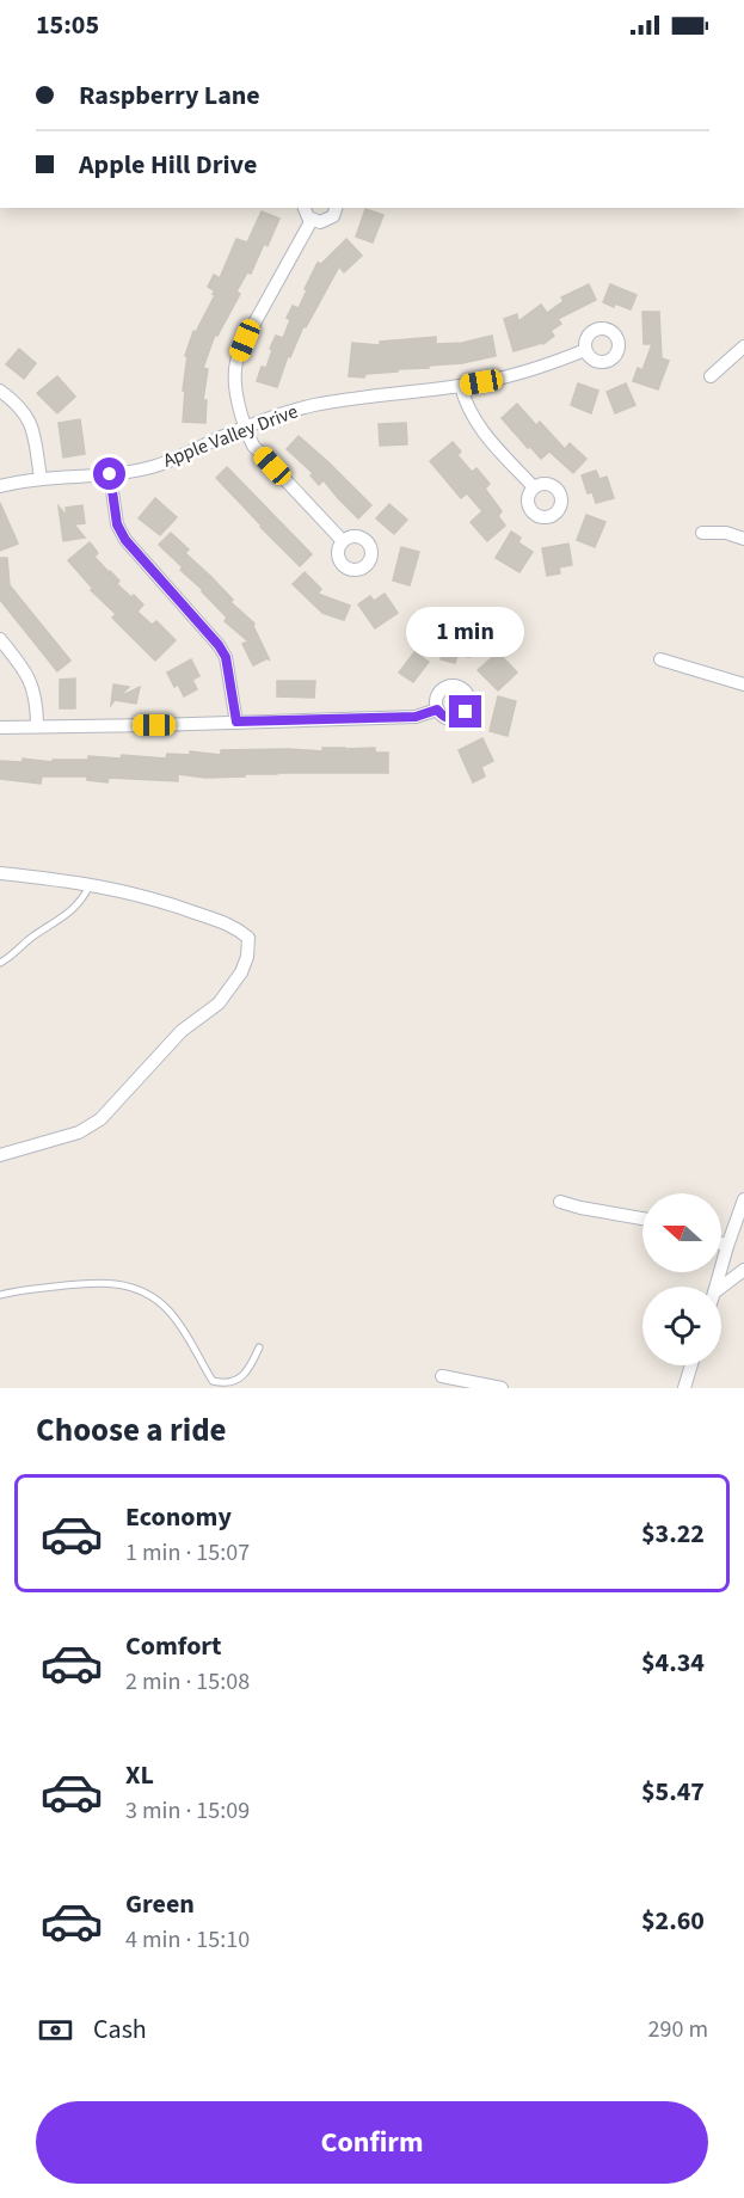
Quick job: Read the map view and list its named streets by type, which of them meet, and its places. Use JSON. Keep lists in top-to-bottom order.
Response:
{
  "streets": {
    "street": ["Apple Valley Drive"]
  },
  "north": "left",
  "page": {
    "status": "15:05",
    "banner": ["Raspberry Lane", "Apple Hill Drive"],
    "bubble": "1 min",
    "heading": "Choose a ride",
    "list": [
      {
        "name": "Economy",
        "note": "1 min · 15:07",
        "value": "$3.22"
      },
      {
        "name": "Comfort",
        "note": "2 min · 15:08",
        "value": "$4.34"
      },
      {
        "name": "XL",
        "note": "3 min · 15:09",
        "value": "$5.47"
      },
      {
        "name": "Green",
        "note": "4 min · 15:10",
        "value": "$2.60"
      }
    ],
    "pay": ["Cash", "290 m"],
    "buttons": "Confirm"
  }
}
